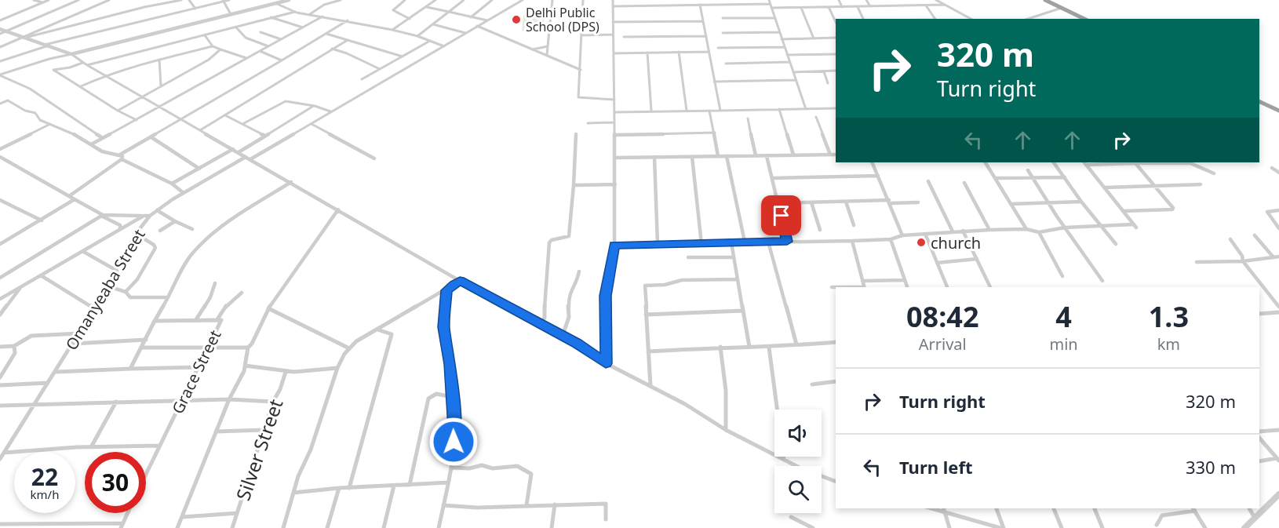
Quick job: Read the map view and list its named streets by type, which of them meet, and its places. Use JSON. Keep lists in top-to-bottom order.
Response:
{
  "streets": {
    "street": ["Omanyeaba Street", "Grace Street", "Silver Street"]
  },
  "places": ["Delhi Public School (DPS)", "church"],
  "page": {
    "turn": ["320 m", "Turn right"],
    "eta": [
      "08:42",
      "Arrival",
      "4",
      "min",
      "1.3",
      "km"
    ],
    "list": [
      {
        "name": "Turn right",
        "value": "320 m"
      },
      {
        "name": "Turn left",
        "value": "330 m"
      }
    ],
    "speed": "22 km/h",
    "limit": "30"
  }
}
